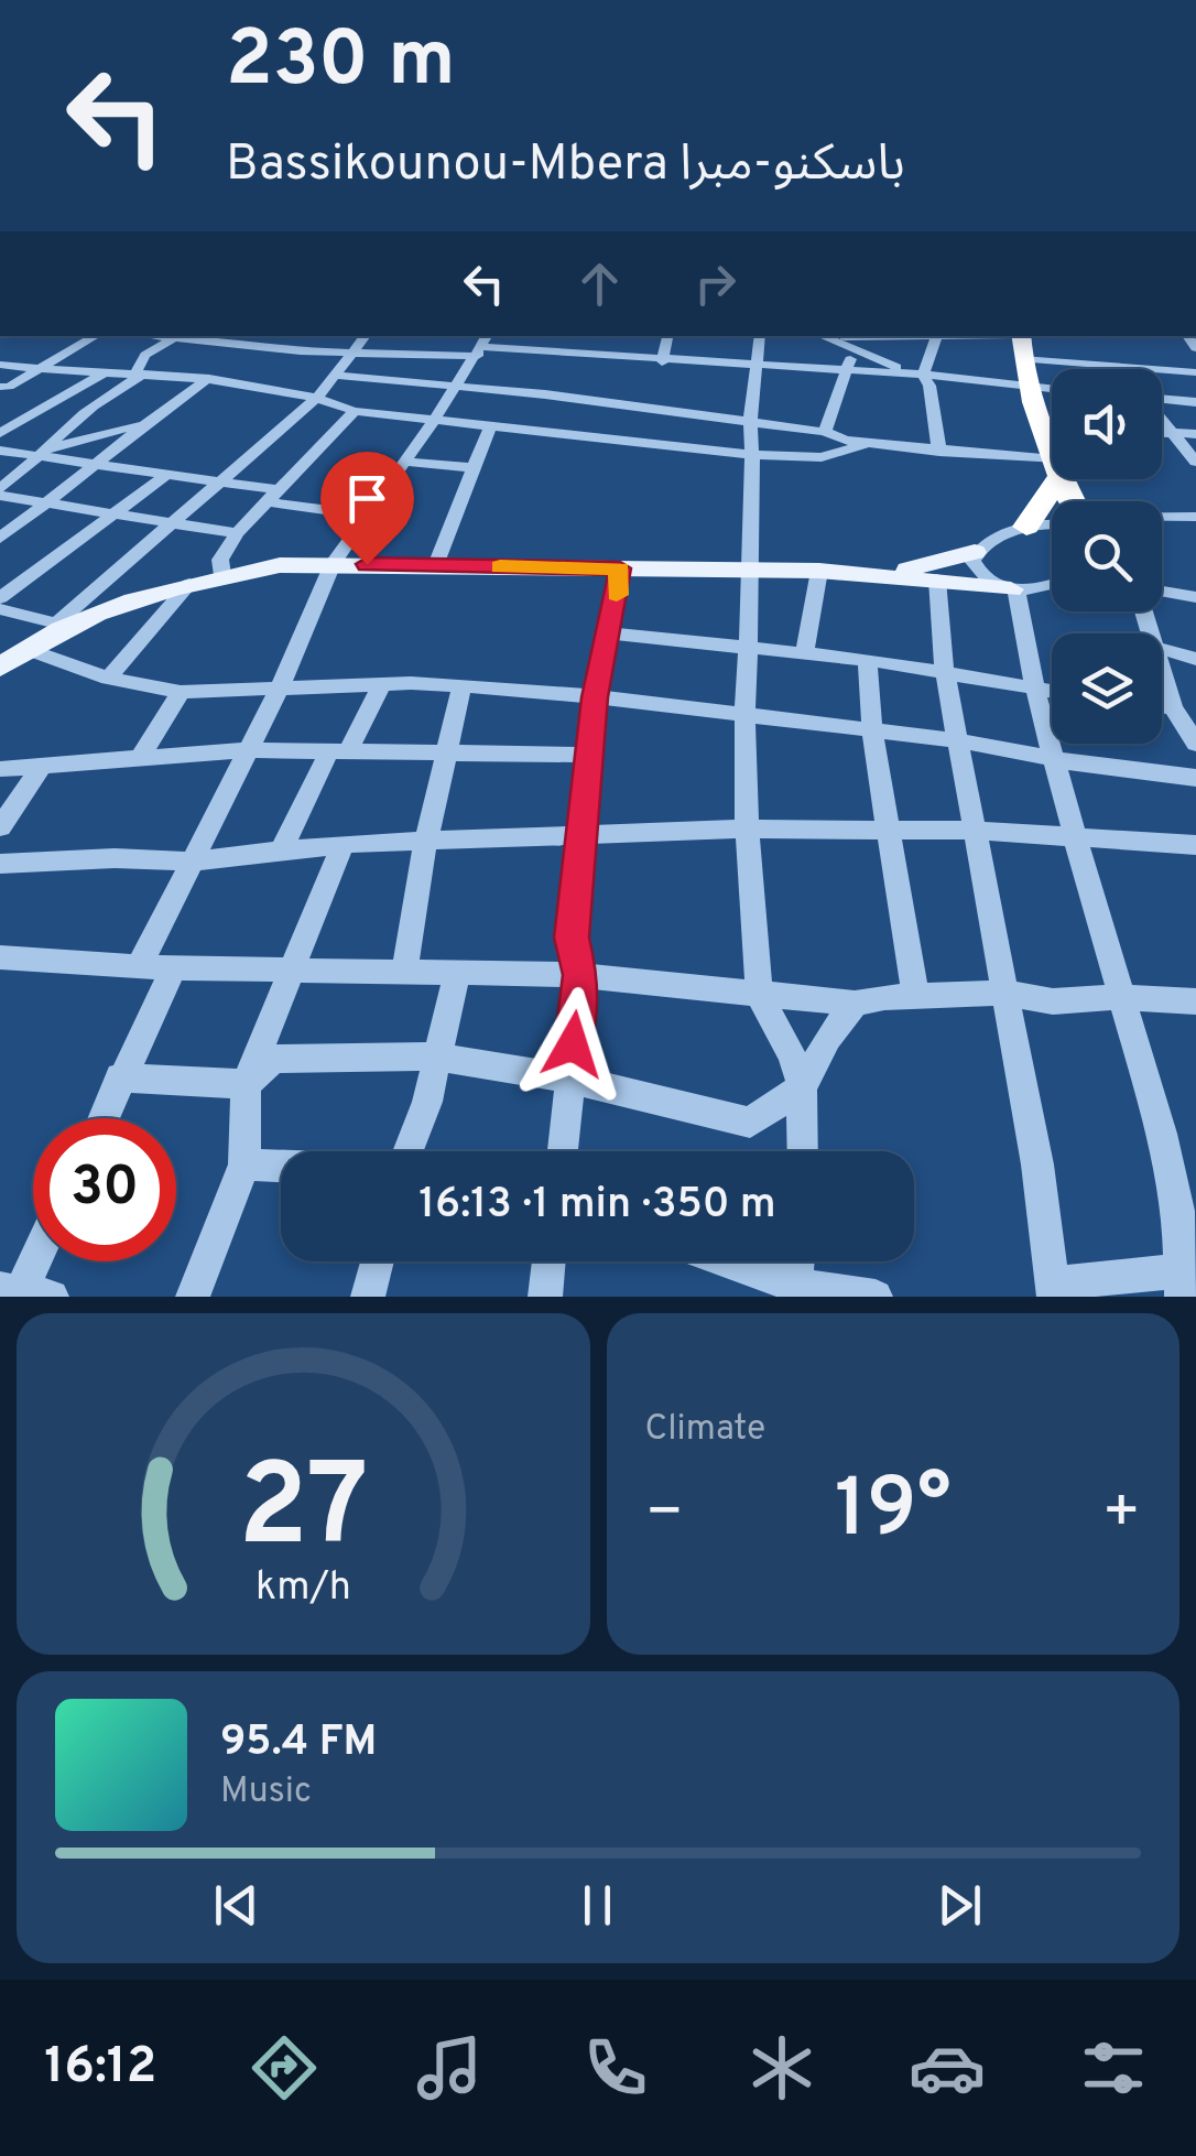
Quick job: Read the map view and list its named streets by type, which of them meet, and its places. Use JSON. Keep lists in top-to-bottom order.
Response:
{
  "page": {
    "turn": ["230 m", "Bassikounou-Mbera باسكنو-مبرا"],
    "limit": "30",
    "trip": "16:13 · 1 min · 350 m",
    "tile": "Climate",
    "heat": ["−", "19°", "+"],
    "song": ["95.4 FM", "Music"],
    "tabs": "16:12",
    "gauge": ["27", "km/h"]
  }
}
